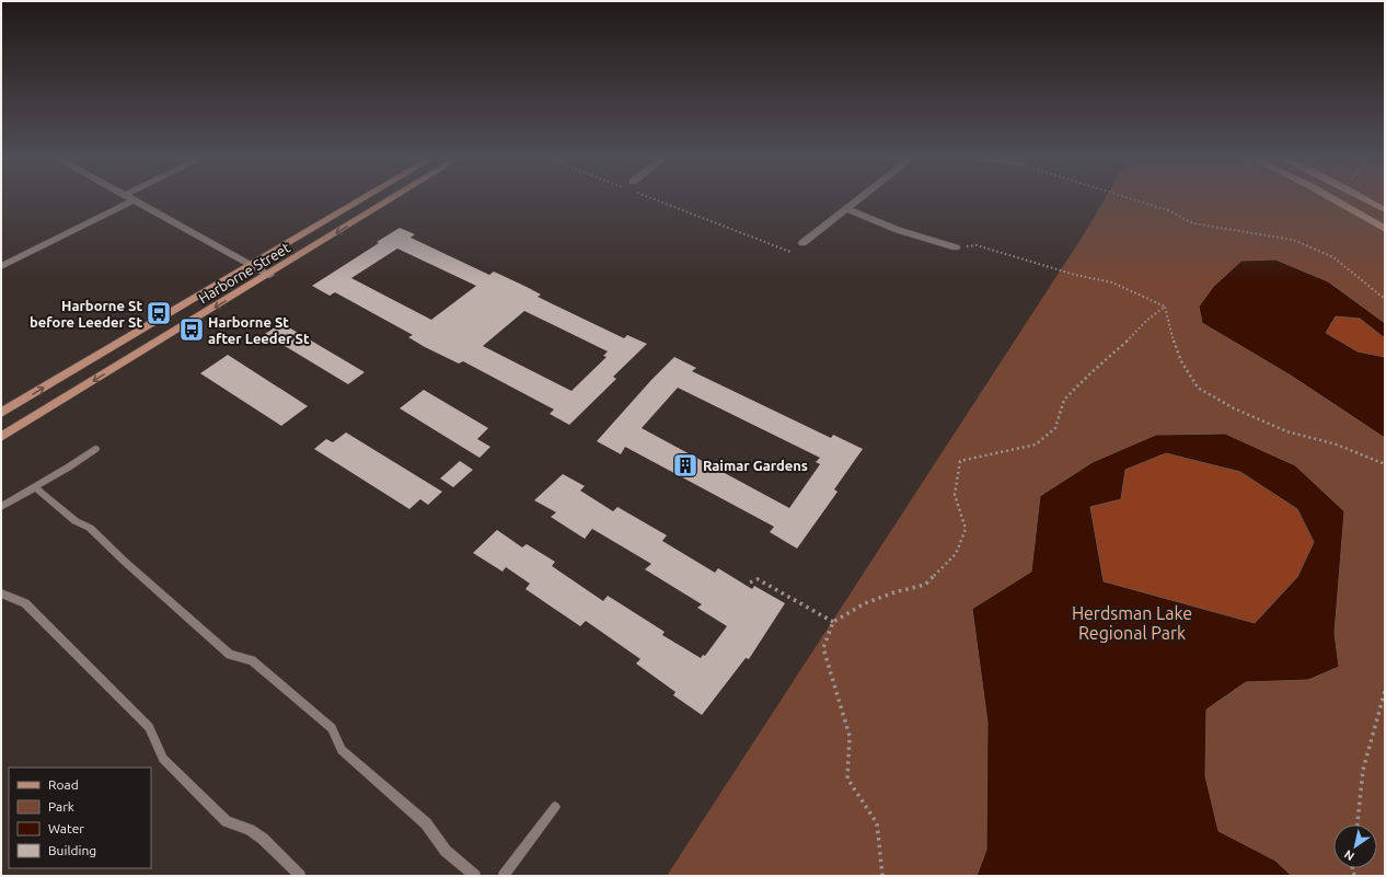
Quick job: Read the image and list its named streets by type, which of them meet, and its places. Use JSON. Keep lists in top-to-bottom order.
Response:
{
  "streets": {
    "main road": ["Harborne Street"]
  },
  "parks": ["Herdsman Lake Regional Park"],
  "places": {
    "bus stop": ["Harborne St before Leeder St", "Harborne St after Leeder St"],
    "building": ["Raimar Gardens"]
  },
  "legend": [
    "Road",
    "Park",
    "Water",
    "Building"
  ],
  "north": "bottom left"
}
